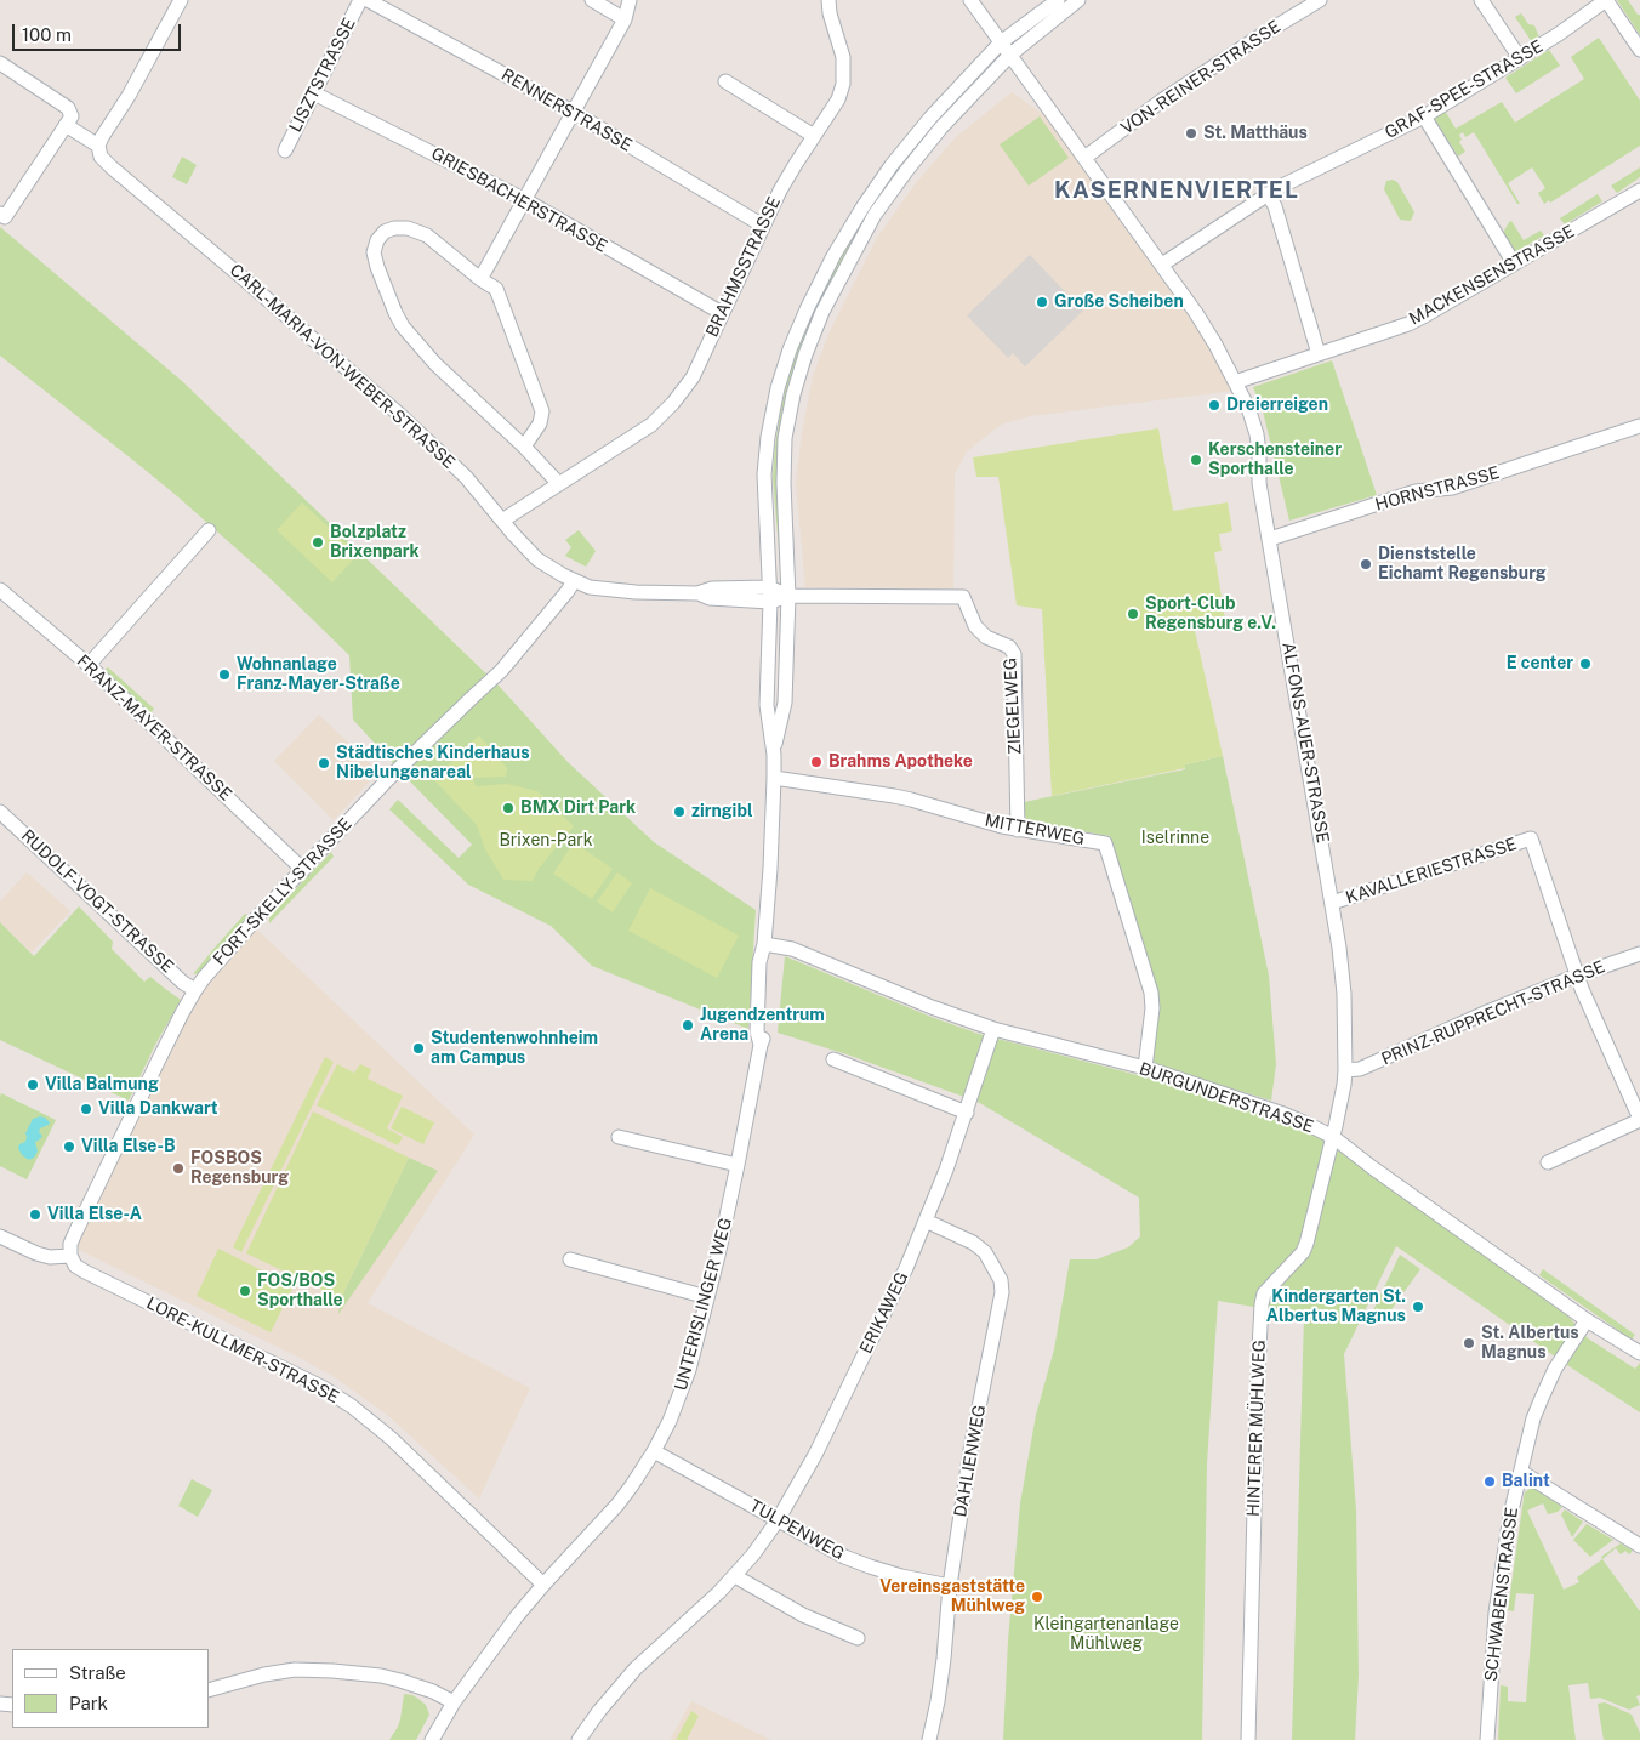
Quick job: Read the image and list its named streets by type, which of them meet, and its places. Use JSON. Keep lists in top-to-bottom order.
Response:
{
  "streets": {
    "street": [
      "LISZTSTRASSE",
      "VON-REINER-STRASSE",
      "GRAF-SPEE-STRASSE",
      "RENNERSTRASSE",
      "GRIESBACHERSTRASSE",
      "BRAHMSSTRASSE",
      "MACKENSENSTRASSE",
      "CARL-MARIA-VON-WEBER-STRASSE",
      "HORNSTRASSE",
      "ZIEGELWEG",
      "FRANZ-MAYER-STRASSE",
      "ALFONS-AUER-STRASSE",
      "MITTERWEG",
      "KAVALLERIESTRASSE",
      "FORT-SKELLY-STRASSE",
      "RUDOLF-VOGT-STRASSE",
      "PRINZ-RUPPRECHT-STRASSE",
      "BURGUNDERSTRASSE",
      "UNTERISLINGER WEG",
      "ERIKAWEG",
      "LORE-KULLMER-STRASSE",
      "HINTERER MÜHLWEG",
      "DAHLIENWEG",
      "TULPENWEG",
      "SCHWABENSTRASSE"
    ]
  },
  "crossings": [
    ["LISZTSTRASSE", "GRIESBACHERSTRASSE"],
    ["VON-REINER-STRASSE", "ALFONS-AUER-STRASSE"],
    ["GRAF-SPEE-STRASSE", "ALFONS-AUER-STRASSE"],
    ["RENNERSTRASSE", "BRAHMSSTRASSE"],
    ["GRIESBACHERSTRASSE", "BRAHMSSTRASSE"],
    ["BRAHMSSTRASSE", "CARL-MARIA-VON-WEBER-STRASSE"],
    ["MACKENSENSTRASSE", "ALFONS-AUER-STRASSE"],
    ["CARL-MARIA-VON-WEBER-STRASSE", "FORT-SKELLY-STRASSE"],
    ["HORNSTRASSE", "ALFONS-AUER-STRASSE"],
    ["ZIEGELWEG", "MITTERWEG"],
    ["FRANZ-MAYER-STRASSE", "FORT-SKELLY-STRASSE"],
    ["ALFONS-AUER-STRASSE", "KAVALLERIESTRASSE"],
    ["ALFONS-AUER-STRASSE", "PRINZ-RUPPRECHT-STRASSE"],
    ["ALFONS-AUER-STRASSE", "BURGUNDERSTRASSE"],
    ["ALFONS-AUER-STRASSE", "HINTERER MÜHLWEG"],
    ["MITTERWEG", "BURGUNDERSTRASSE"],
    ["MITTERWEG", "UNTERISLINGER WEG"],
    ["KAVALLERIESTRASSE", "PRINZ-RUPPRECHT-STRASSE"],
    ["FORT-SKELLY-STRASSE", "RUDOLF-VOGT-STRASSE"],
    ["FORT-SKELLY-STRASSE", "LORE-KULLMER-STRASSE"],
    ["BURGUNDERSTRASSE", "UNTERISLINGER WEG"],
    ["BURGUNDERSTRASSE", "ERIKAWEG"],
    ["BURGUNDERSTRASSE", "HINTERER MÜHLWEG"],
    ["BURGUNDERSTRASSE", "SCHWABENSTRASSE"],
    ["UNTERISLINGER WEG", "LORE-KULLMER-STRASSE"],
    ["UNTERISLINGER WEG", "TULPENWEG"],
    ["ERIKAWEG", "DAHLIENWEG"],
    ["ERIKAWEG", "TULPENWEG"],
    ["DAHLIENWEG", "TULPENWEG"]
  ],
  "districts": ["KASERNENVIERTEL"],
  "parks": ["Iselrinne", "Brixen-Park", "Kleingartenanlage Mühlweg"],
  "places": [
    "St. Matthäus",
    "Große Scheiben",
    "Dreierreigen",
    "Kerschensteiner Sporthalle",
    "Bolzplatz Brixenpark",
    "Dienststelle Eichamt Regensburg",
    "Sport-Club Regensburg e.V.",
    "E center",
    "Wohnanlage Franz-Mayer-Straße",
    "Brahms Apotheke",
    "Städtisches Kinderhaus Nibelungenareal",
    "BMX Dirt Park",
    "zirngibl",
    "Jugendzentrum Arena",
    "Studentenwohnheim am Campus",
    "Villa Balmung",
    "Villa Dankwart",
    "Villa Else-B",
    "FOSBOS Regensburg",
    "Villa Else-A",
    "FOS/BOS Sporthalle",
    "Kindergarten St. Albertus Magnus",
    "St. Albertus Magnus",
    "Balint",
    "Vereinsgaststätte Mühlweg"
  ],
  "legend": ["Straße", "Park"],
  "scale_bar": "100 m"
}
